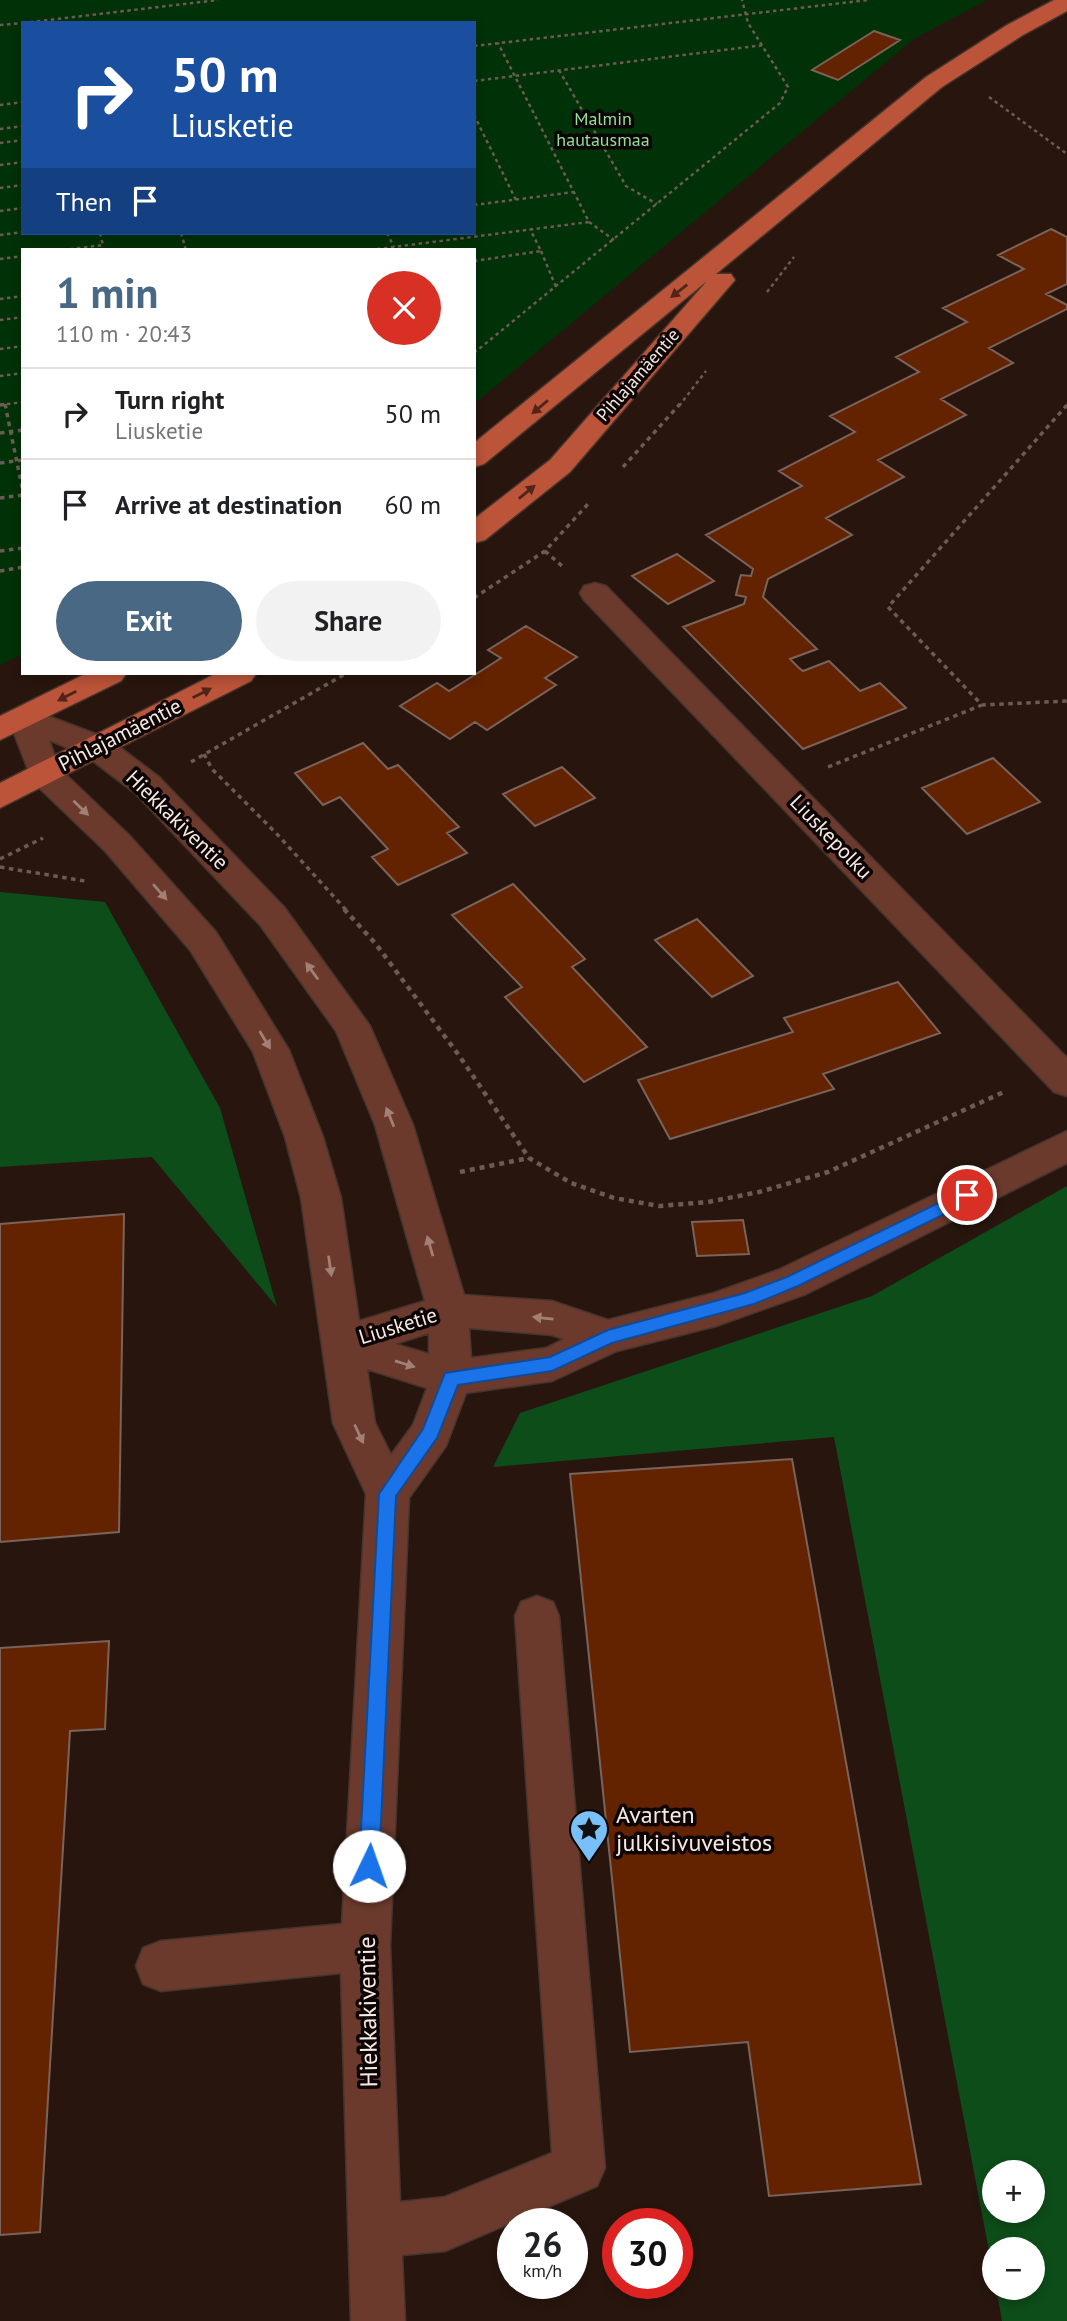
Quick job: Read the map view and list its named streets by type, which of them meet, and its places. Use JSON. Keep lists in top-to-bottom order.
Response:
{
  "streets": {
    "main road": ["Pihlajamäentie"],
    "street": ["Hiekkakiventie", "Liuskepolku", "Liusketie"]
  },
  "crossings": [
    ["Pihlajamäentie", "Hiekkakiventie"],
    ["Hiekkakiventie", "Liusketie"]
  ],
  "parks": ["Malmin hautausmaa"],
  "places": {
    "place": ["Avarten julkisivuveistos"]
  },
  "page": {
    "turn": ["50 m", "Liusketie"],
    "then": "Then",
    "heading": ["1 min", "110 m · 20:43"],
    "list": [
      {
        "name": "Turn right",
        "note": "Liusketie",
        "value": "50 m"
      },
      {
        "name": "Arrive at destination",
        "value": "60 m"
      }
    ],
    "buttons": ["Exit", "Share"],
    "map_buttons": ["+", "−"],
    "speed": "26 km/h",
    "limit": "30"
  }
}
